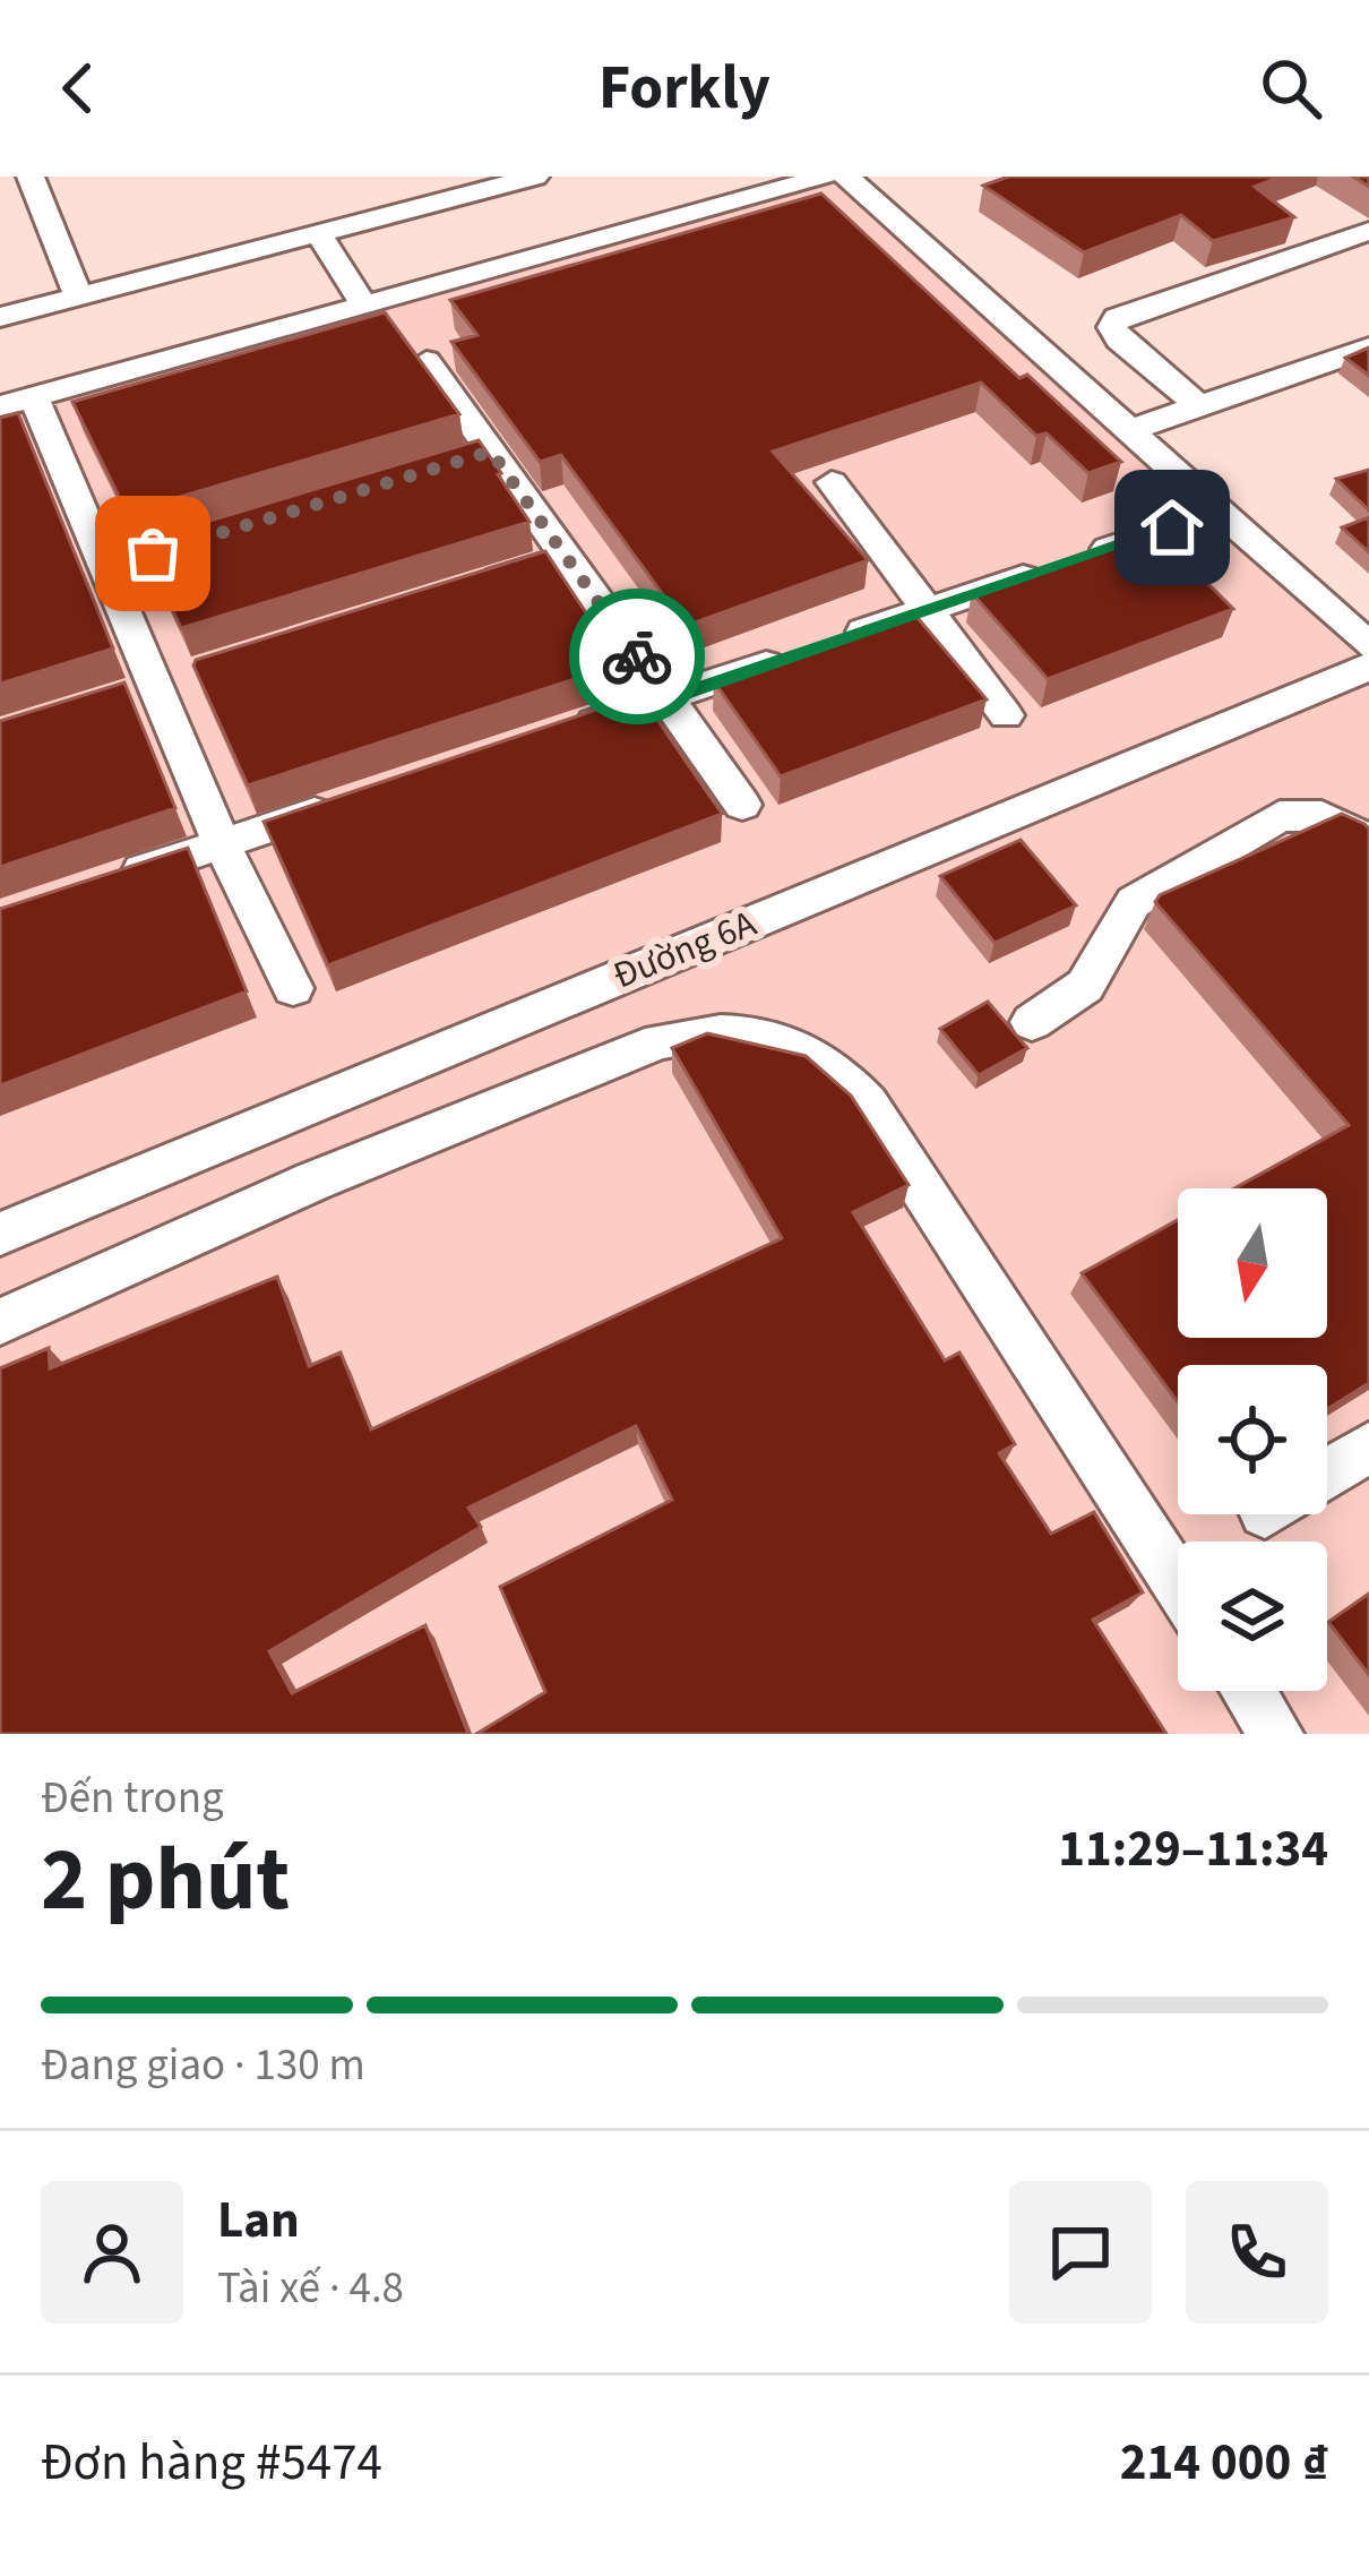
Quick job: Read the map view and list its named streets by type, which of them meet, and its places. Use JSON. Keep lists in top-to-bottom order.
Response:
{
  "streets": {
    "street": ["Đường 6A"]
  },
  "north": "bottom",
  "page": {
    "header": "Forkly",
    "heading": ["2 phút", "Đến trong", "11:29–11:34"],
    "panel": [
      "Lan",
      "Tài xế · 4.8",
      "Đơn hàng #5474",
      "214 000 ₫"
    ],
    "bar": "Đang giao · 130 m"
  }
}
